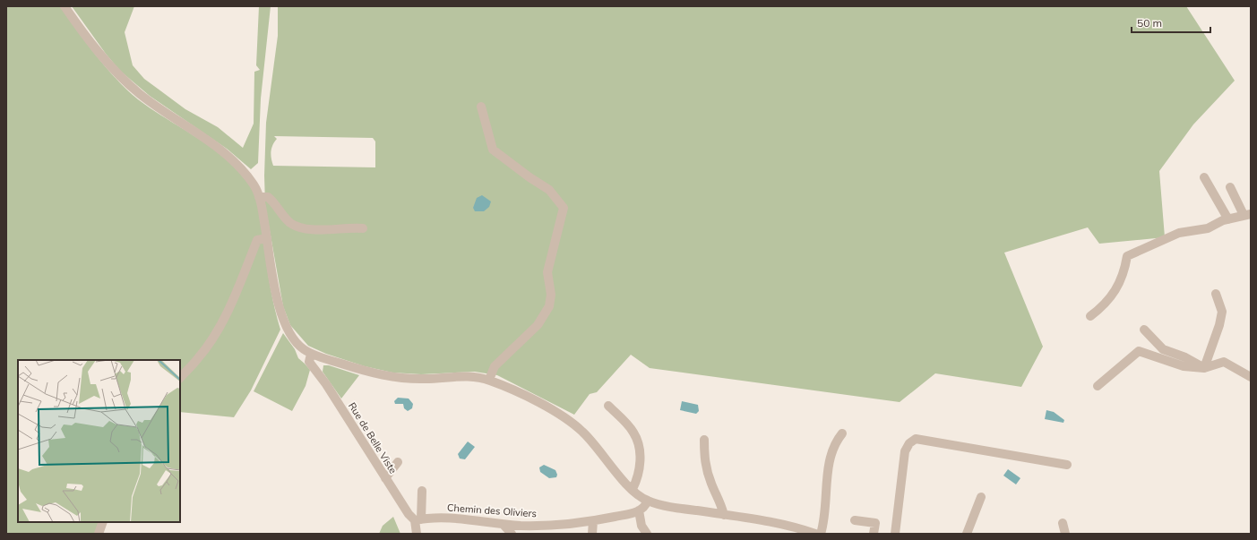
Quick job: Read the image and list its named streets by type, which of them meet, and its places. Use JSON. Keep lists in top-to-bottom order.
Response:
{
  "streets": {
    "street": ["Rue de Belle Viste", "Chemin des Oliviers"]
  },
  "crossings": [
    ["Rue de Belle Viste", "Chemin des Oliviers"]
  ],
  "scale_bar": "50 m"
}
